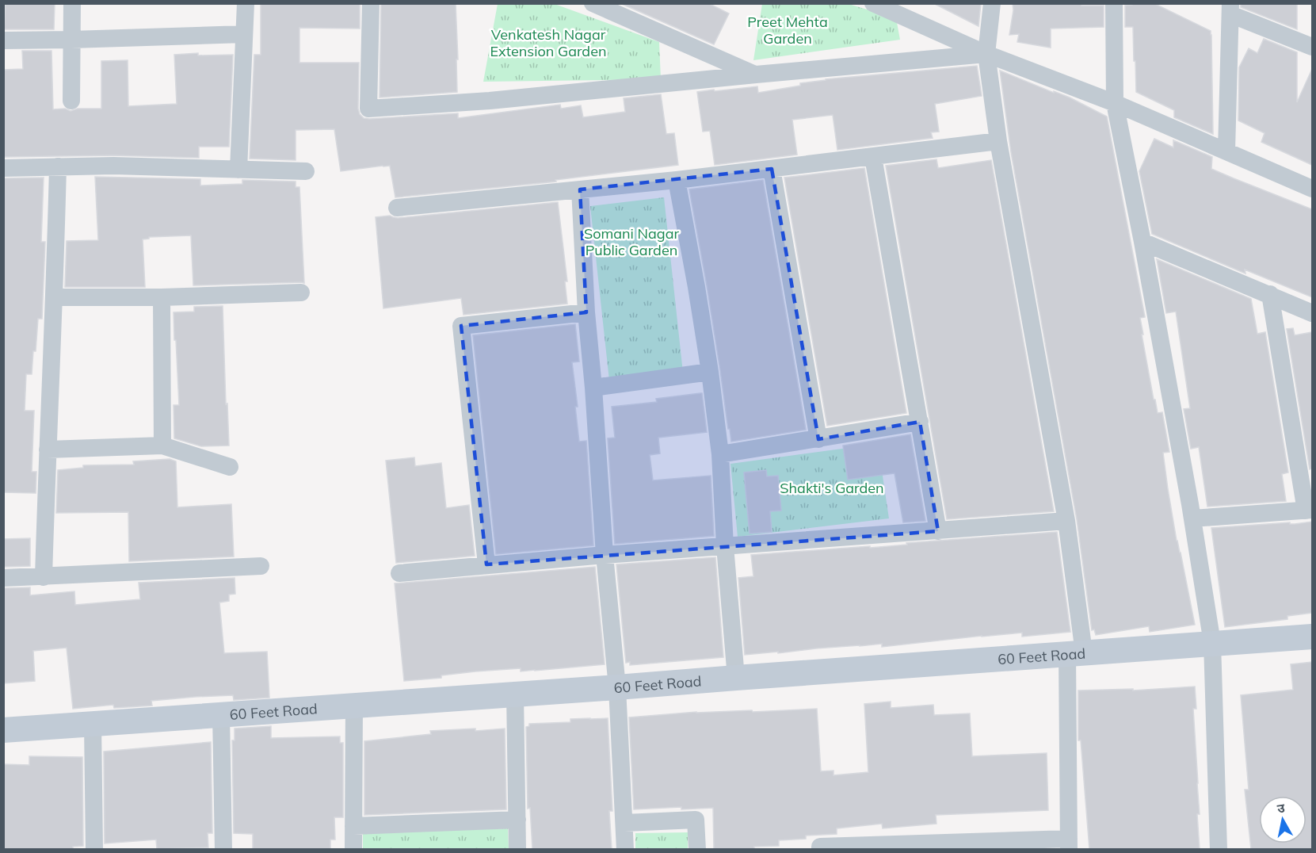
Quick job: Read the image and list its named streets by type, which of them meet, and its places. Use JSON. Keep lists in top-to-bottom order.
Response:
{
  "streets": {
    "main road": ["60 Feet Road"]
  },
  "parks": [
    "Preet Mehta Garden",
    "Venkatesh Nagar Extension Garden",
    "Somani Nagar Public Garden",
    "Shakti's Garden"
  ],
  "north": "top"
}
